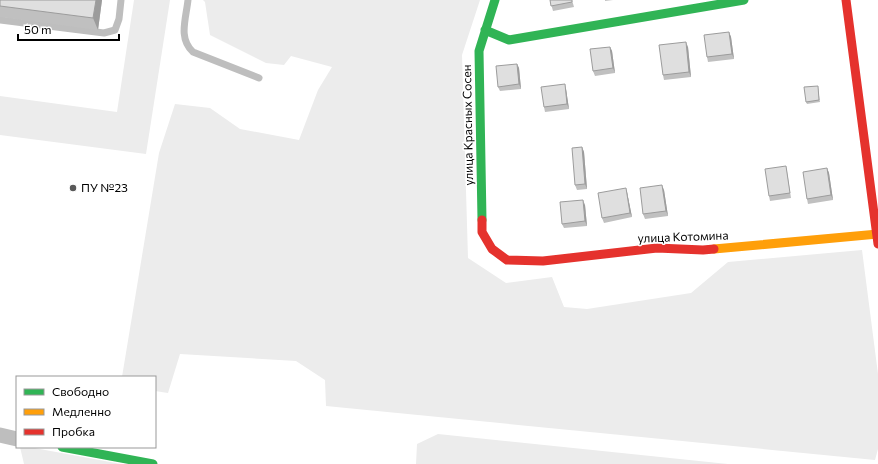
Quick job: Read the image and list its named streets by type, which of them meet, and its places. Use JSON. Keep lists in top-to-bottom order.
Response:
{
  "streets": {
    "street": ["улица Красных Сосен", "улица Котомина"]
  },
  "crossings": [
    ["улица Красных Сосен", "улица Котомина"]
  ],
  "places": ["ПУ №23"],
  "legend": ["Свободно", "Медленно", "Пробка"],
  "scale_bar": "50 m"
}
